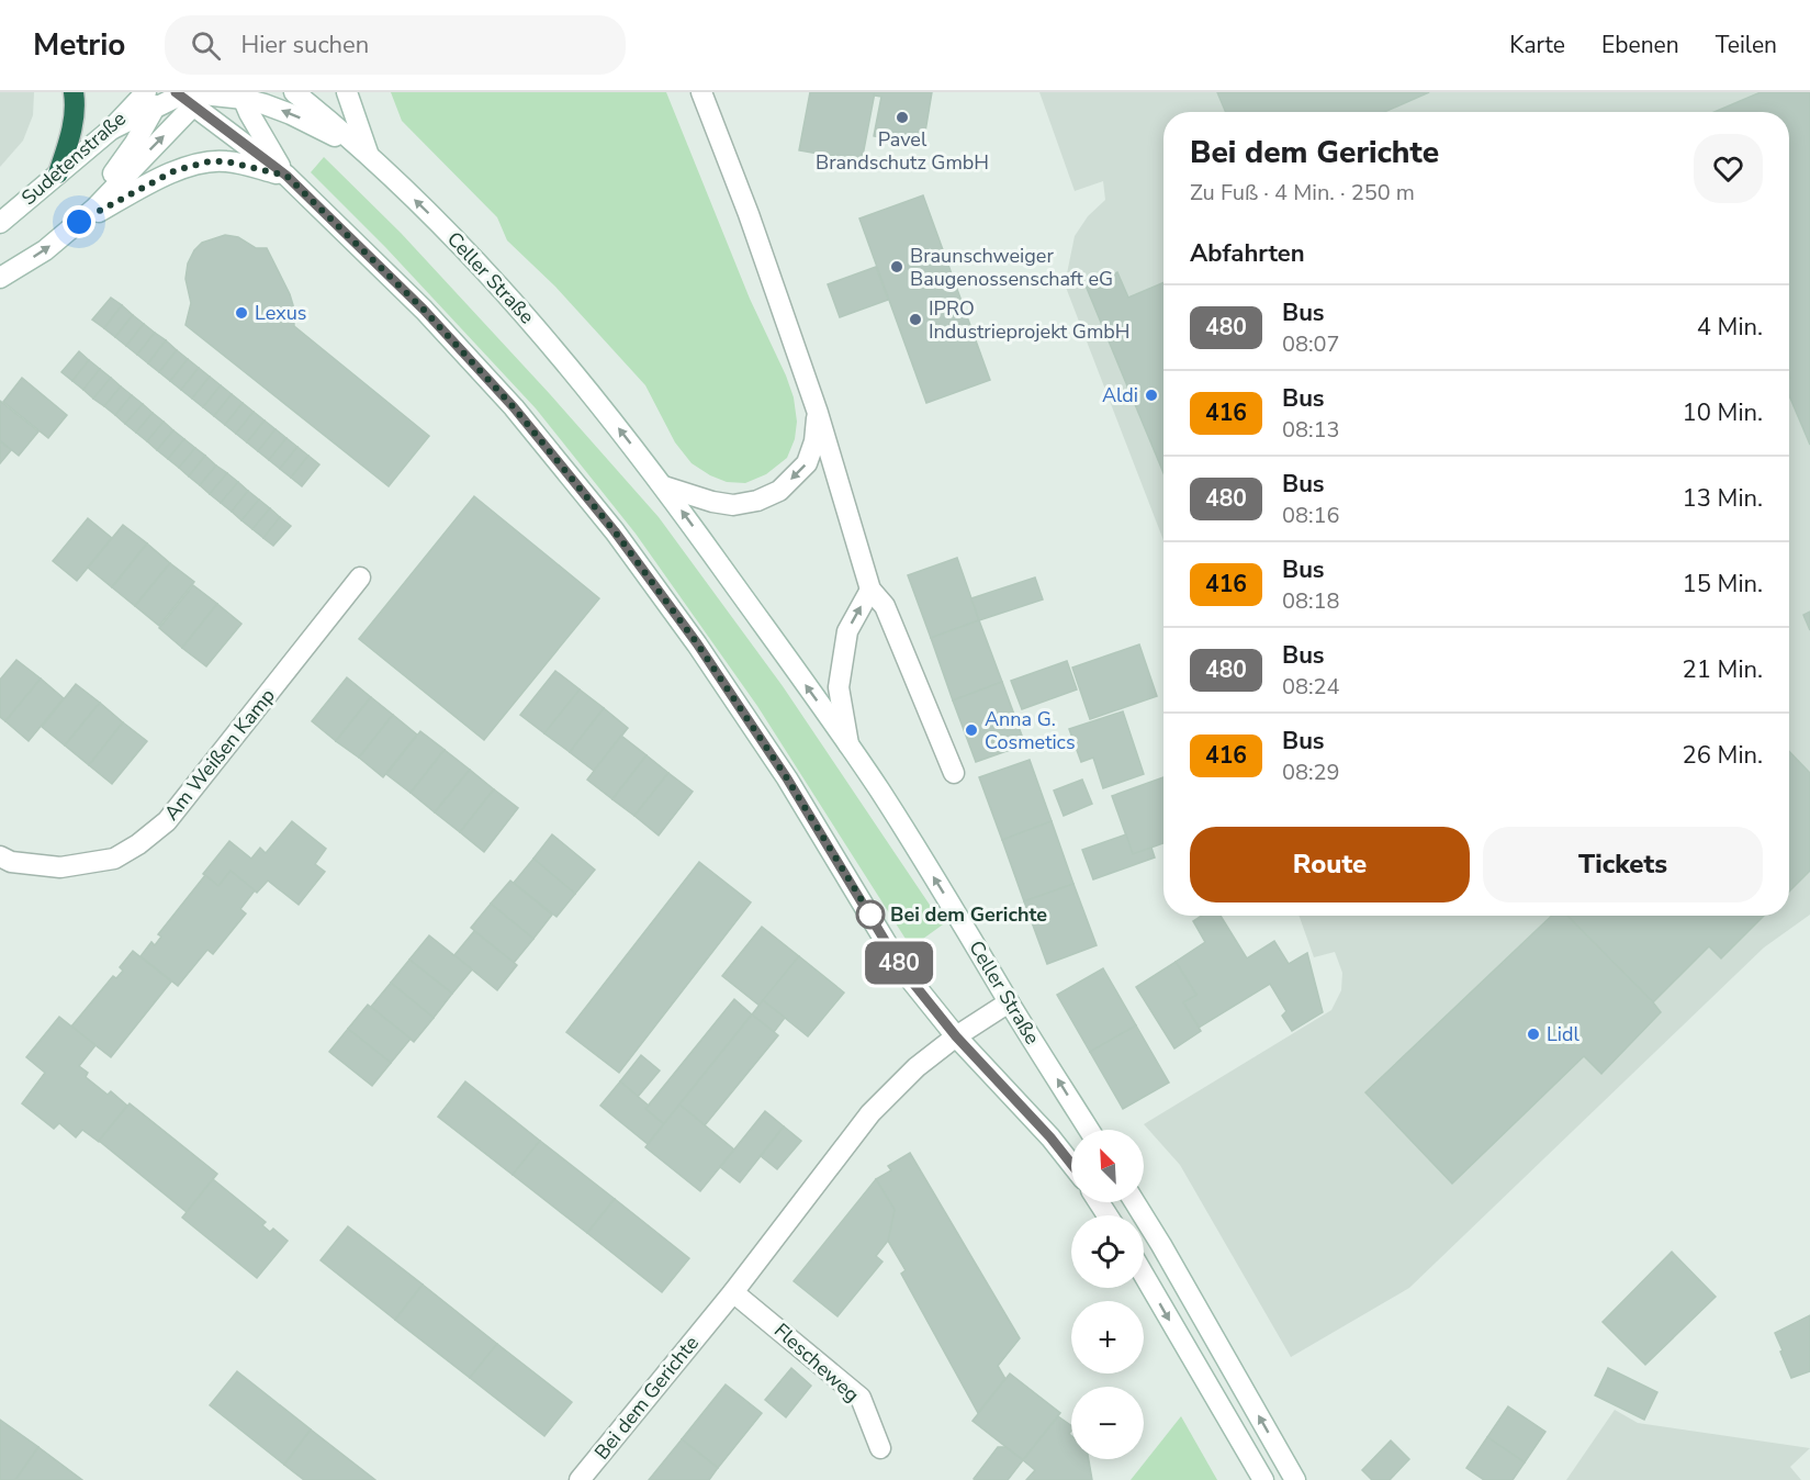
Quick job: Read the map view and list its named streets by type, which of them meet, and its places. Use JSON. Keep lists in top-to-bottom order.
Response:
{
  "streets": {
    "main road": [
      "Sudetenstraße",
      "Celler Straße",
      "Am Weißen Kamp",
      "Flescheweg",
      "Bei dem Gerichte"
    ]
  },
  "crossings": [
    ["Celler Straße", "Bei dem Gerichte"],
    ["Flescheweg", "Bei dem Gerichte"]
  ],
  "places": [
    "Pavel Brandschutz GmbH",
    "Braunschweiger Baugenossenschaft eG",
    "Lexus",
    "IPRO Industrieprojekt GmbH",
    "Aldi",
    "Anna G. Cosmetics",
    "Bei dem Gerichte",
    "Lidl"
  ],
  "lines": ["bus line 480"],
  "north": "top left",
  "page": {
    "header": "Metrio",
    "search": "Hier suchen",
    "nav": ["Karte", "Ebenen", "Teilen"],
    "on_map": "480",
    "heading": [
      ["Bei dem Gerichte", "Zu Fuß · 4 Min. · 250 m"],
      "Abfahrten"
    ],
    "list": [
      {
        "mark": "480",
        "name": "Bus",
        "note": "08:07",
        "value": "4 Min."
      },
      {
        "mark": "416",
        "name": "Bus",
        "note": "08:13",
        "value": "10 Min."
      },
      {
        "mark": "480",
        "name": "Bus",
        "note": "08:16",
        "value": "13 Min."
      },
      {
        "mark": "416",
        "name": "Bus",
        "note": "08:18",
        "value": "15 Min."
      },
      {
        "mark": "480",
        "name": "Bus",
        "note": "08:24",
        "value": "21 Min."
      },
      {
        "mark": "416",
        "name": "Bus",
        "note": "08:29",
        "value": "26 Min."
      }
    ],
    "buttons": ["Route", "Tickets"],
    "map_buttons": ["+", "−"]
  }
}
